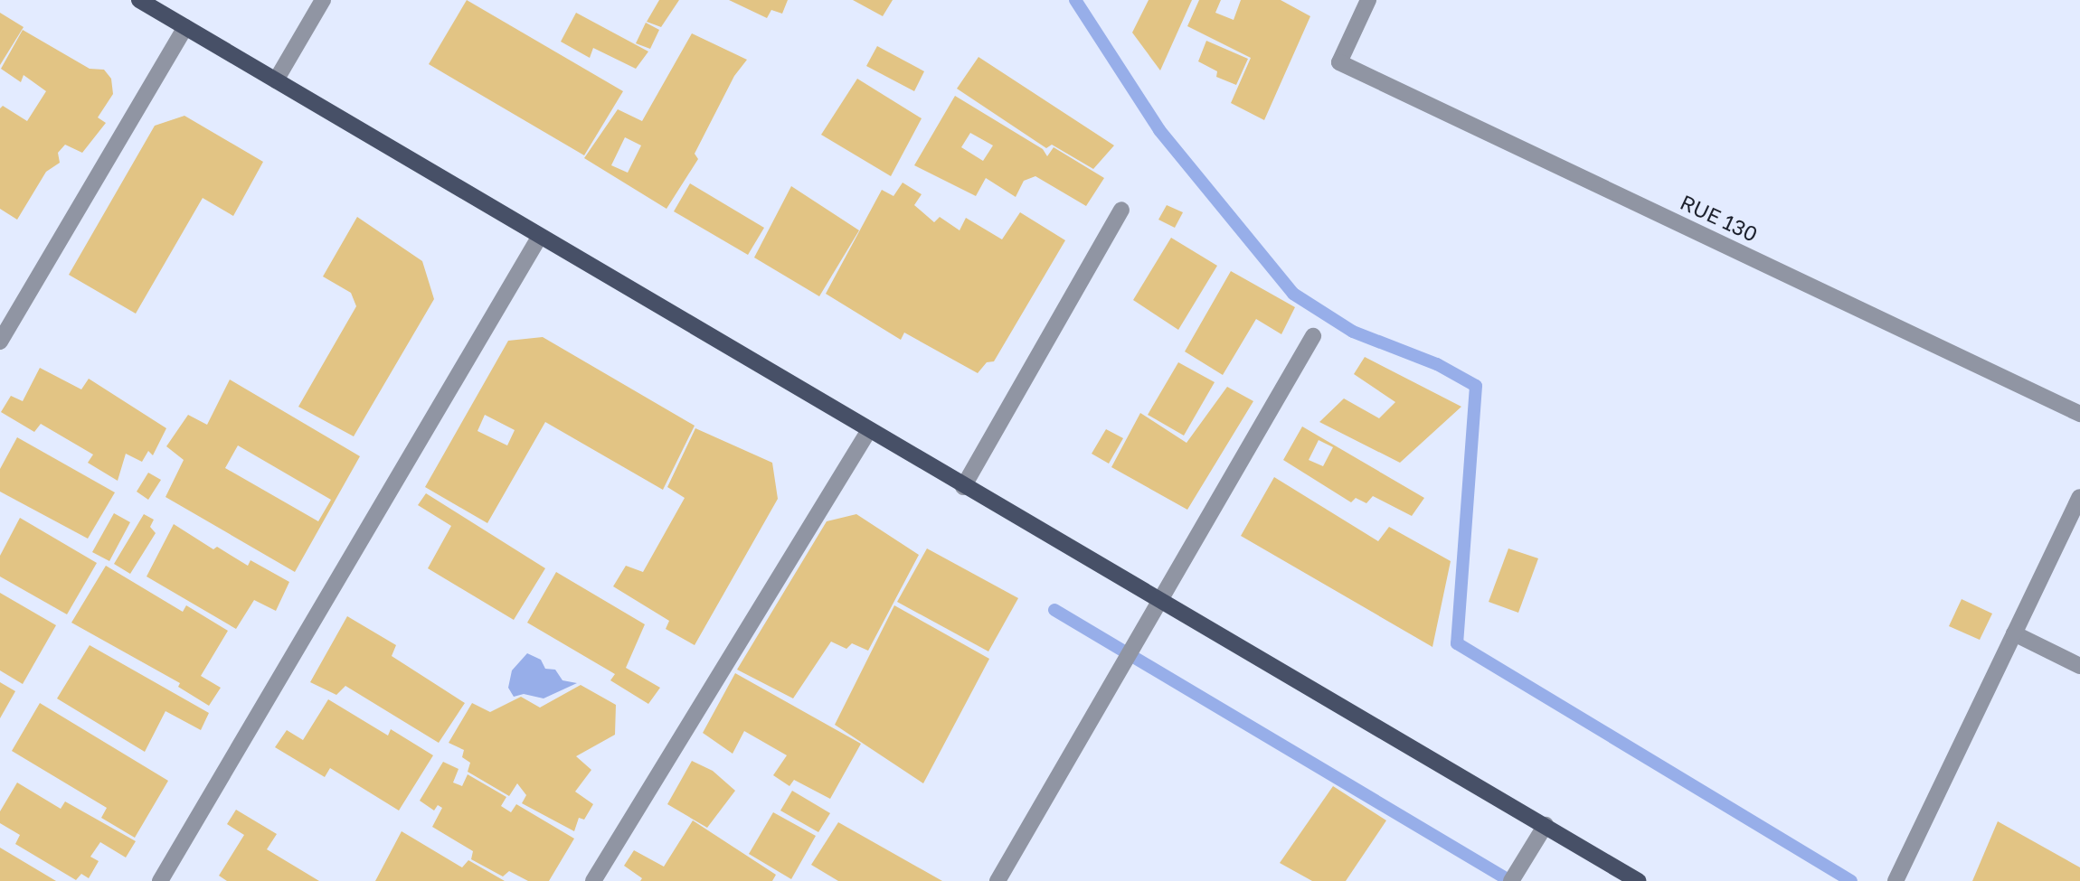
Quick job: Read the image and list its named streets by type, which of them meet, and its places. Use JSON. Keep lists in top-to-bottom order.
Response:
{
  "streets": {
    "street": ["RUE 130"]
  }
}
